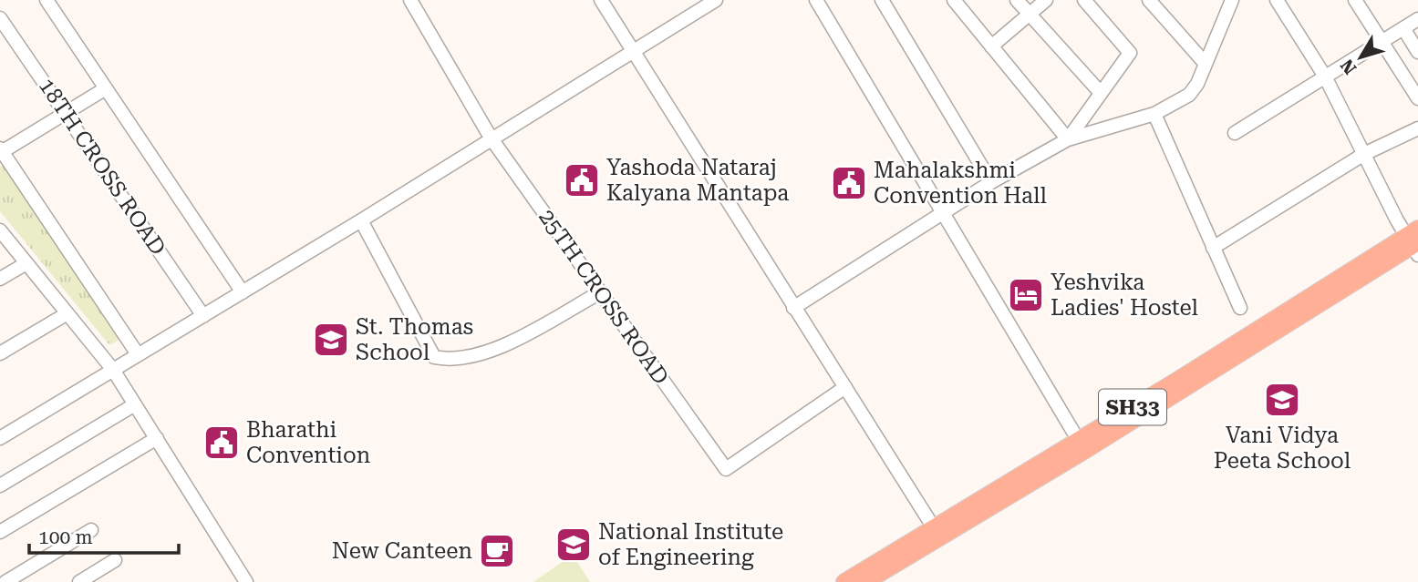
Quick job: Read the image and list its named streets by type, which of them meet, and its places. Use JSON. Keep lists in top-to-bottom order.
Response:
{
  "streets": {
    "main road": ["SH33"],
    "street": ["18TH CROSS ROAD", "25TH CROSS ROAD"]
  },
  "places": {
    "public building": ["Yashoda Nataraj Kalyana Mantapa", "Mahalakshmi Convention Hall", "Bharathi Convention"],
    "hotel": ["Yeshvika Ladies' Hostel"],
    "school or university": ["St. Thomas School", "Vani Vidya Peeta School", "National Institute of Engineering"],
    "cafe": ["New Canteen"]
  },
  "scale_bar": "100 m",
  "north": "bottom left"
}
